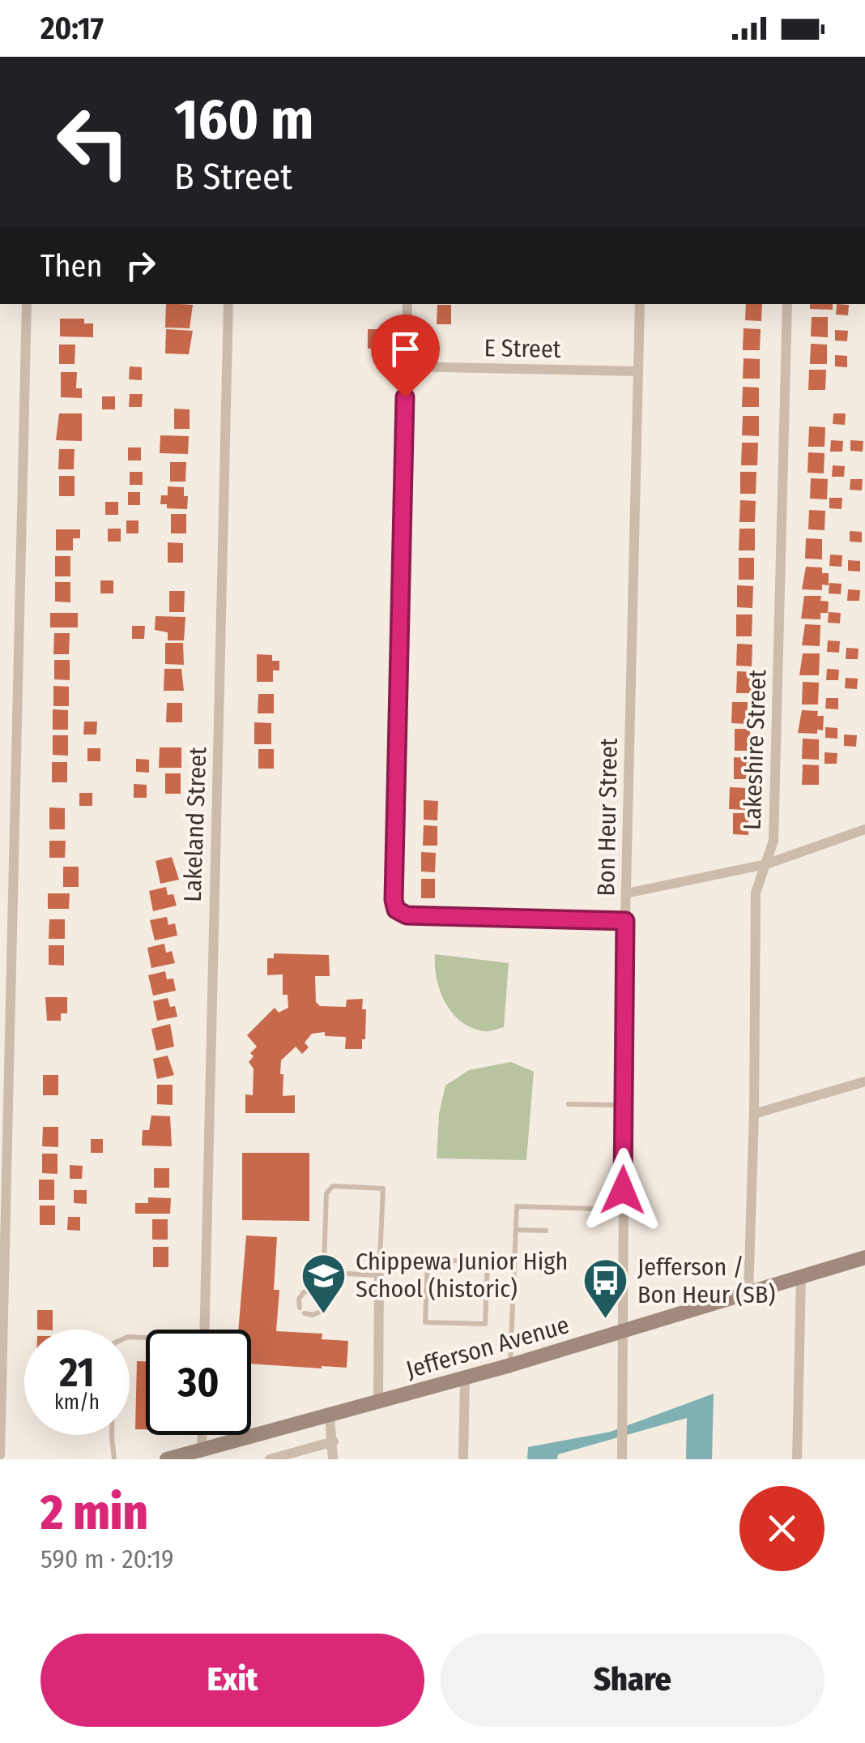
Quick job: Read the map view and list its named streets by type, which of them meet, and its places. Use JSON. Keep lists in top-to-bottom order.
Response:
{
  "streets": {
    "main road": ["Jefferson Avenue"],
    "street": [
      "E Street",
      "Lakeshire Street",
      "Bon Heur Street",
      "Lakeland Street"
    ]
  },
  "crossings": [
    ["E Street", "Bon Heur Street"],
    ["Lakeshire Street", "Jefferson Avenue"],
    ["Bon Heur Street", "Jefferson Avenue"]
  ],
  "places": {
    "school or university": ["Chippewa Junior High School (historic)"],
    "bus stop": ["Jefferson / Bon Heur (SB)"]
  },
  "page": {
    "status": "20:17",
    "turn": ["160 m", "B Street"],
    "then": "Then",
    "speed": "21 km/h",
    "limit": "30",
    "heading": ["2 min", "590 m · 20:19"],
    "buttons": ["Exit", "Share"]
  }
}
